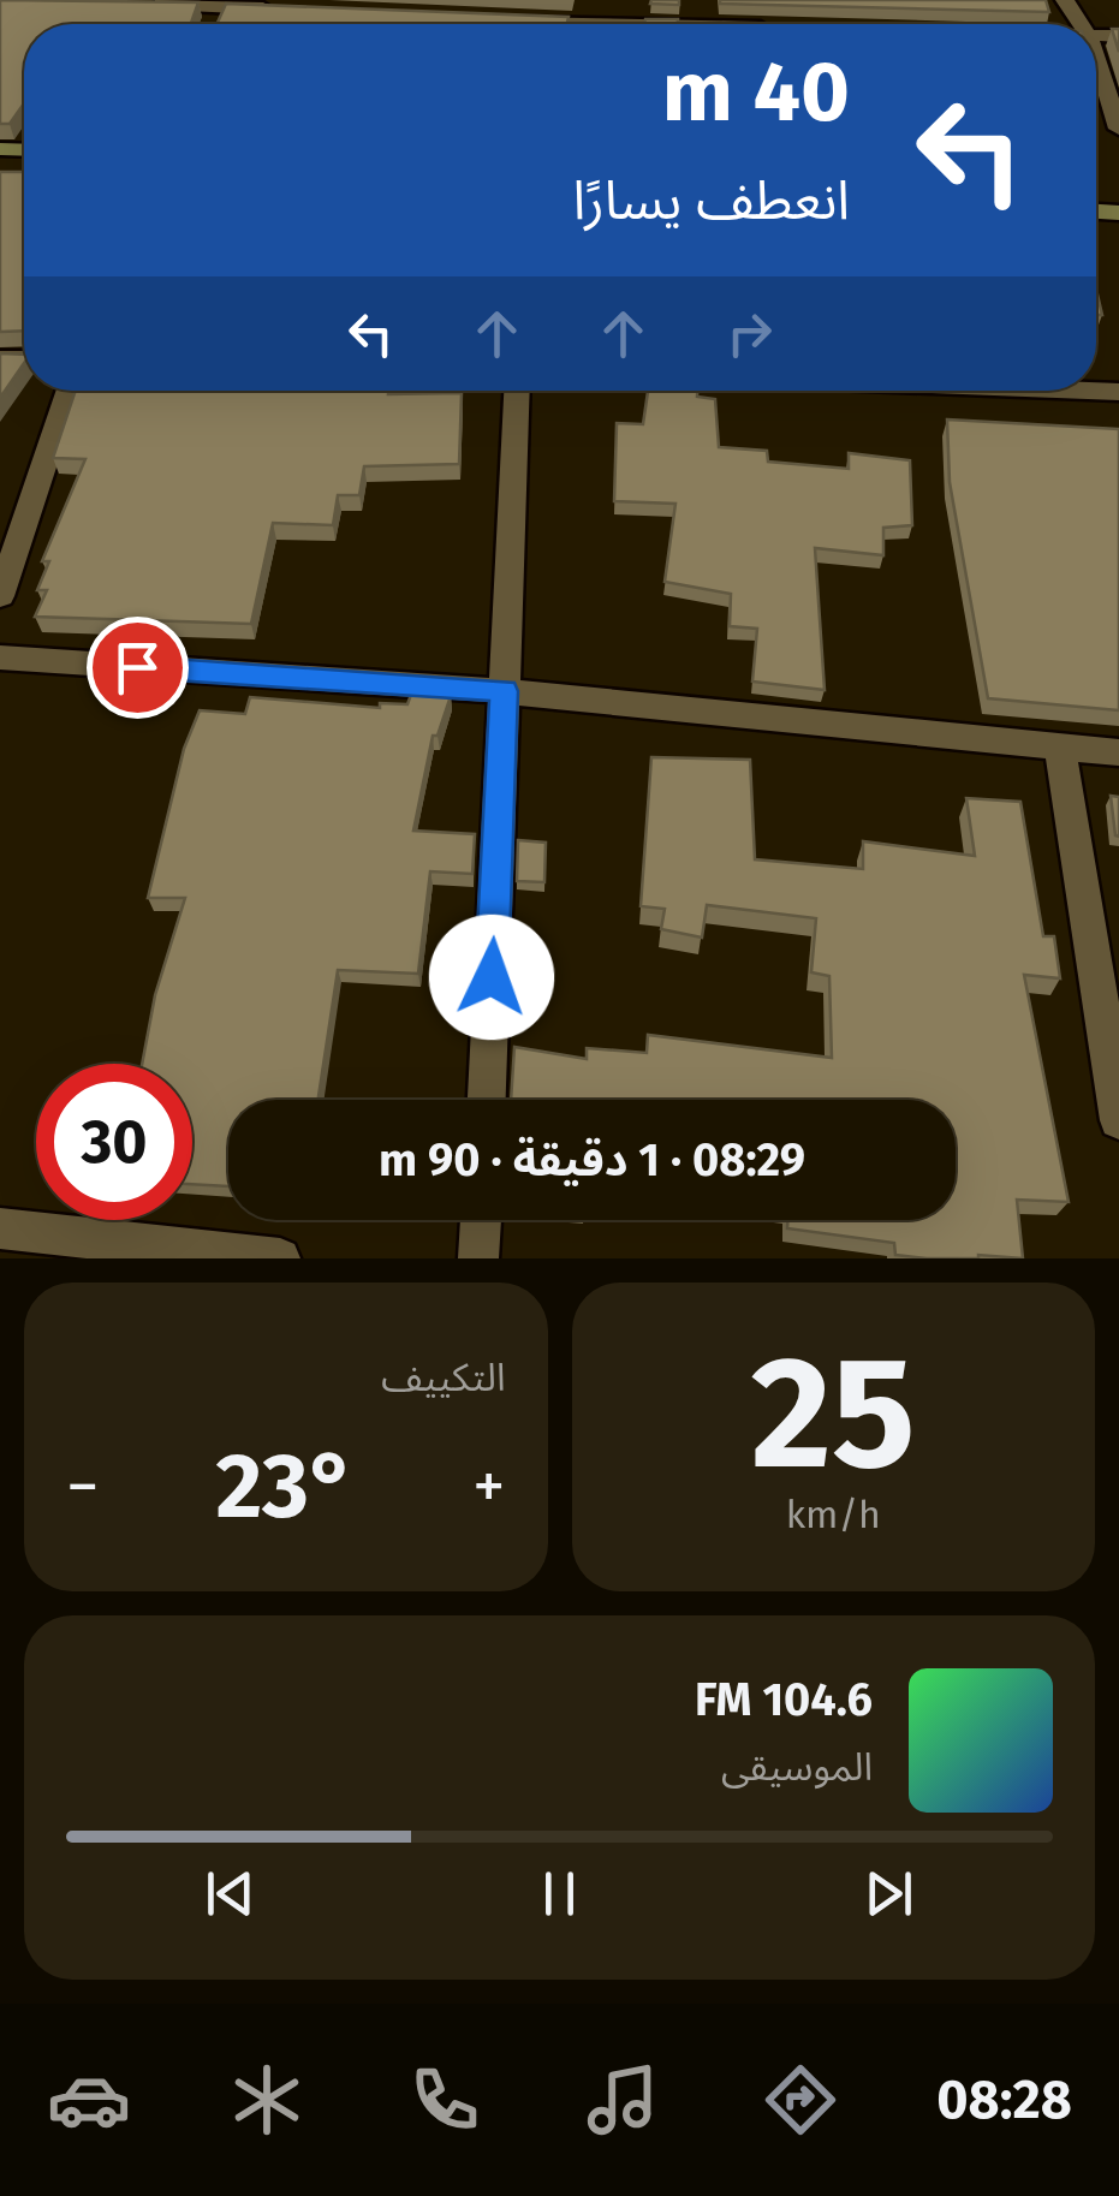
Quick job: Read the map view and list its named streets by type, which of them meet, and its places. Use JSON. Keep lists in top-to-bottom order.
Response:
{
  "page": {
    "turn": ["40 m", "انعطف يسارًا"],
    "limit": "30",
    "trip": "08:29 · 1 دقيقة · 90 m",
    "tile": [
      ["25", "km/h"],
      "التكييف"
    ],
    "heat": ["−", "23°", "+"],
    "song": ["104.6 FM", "الموسيقى"],
    "tabs": "08:28"
  }
}
